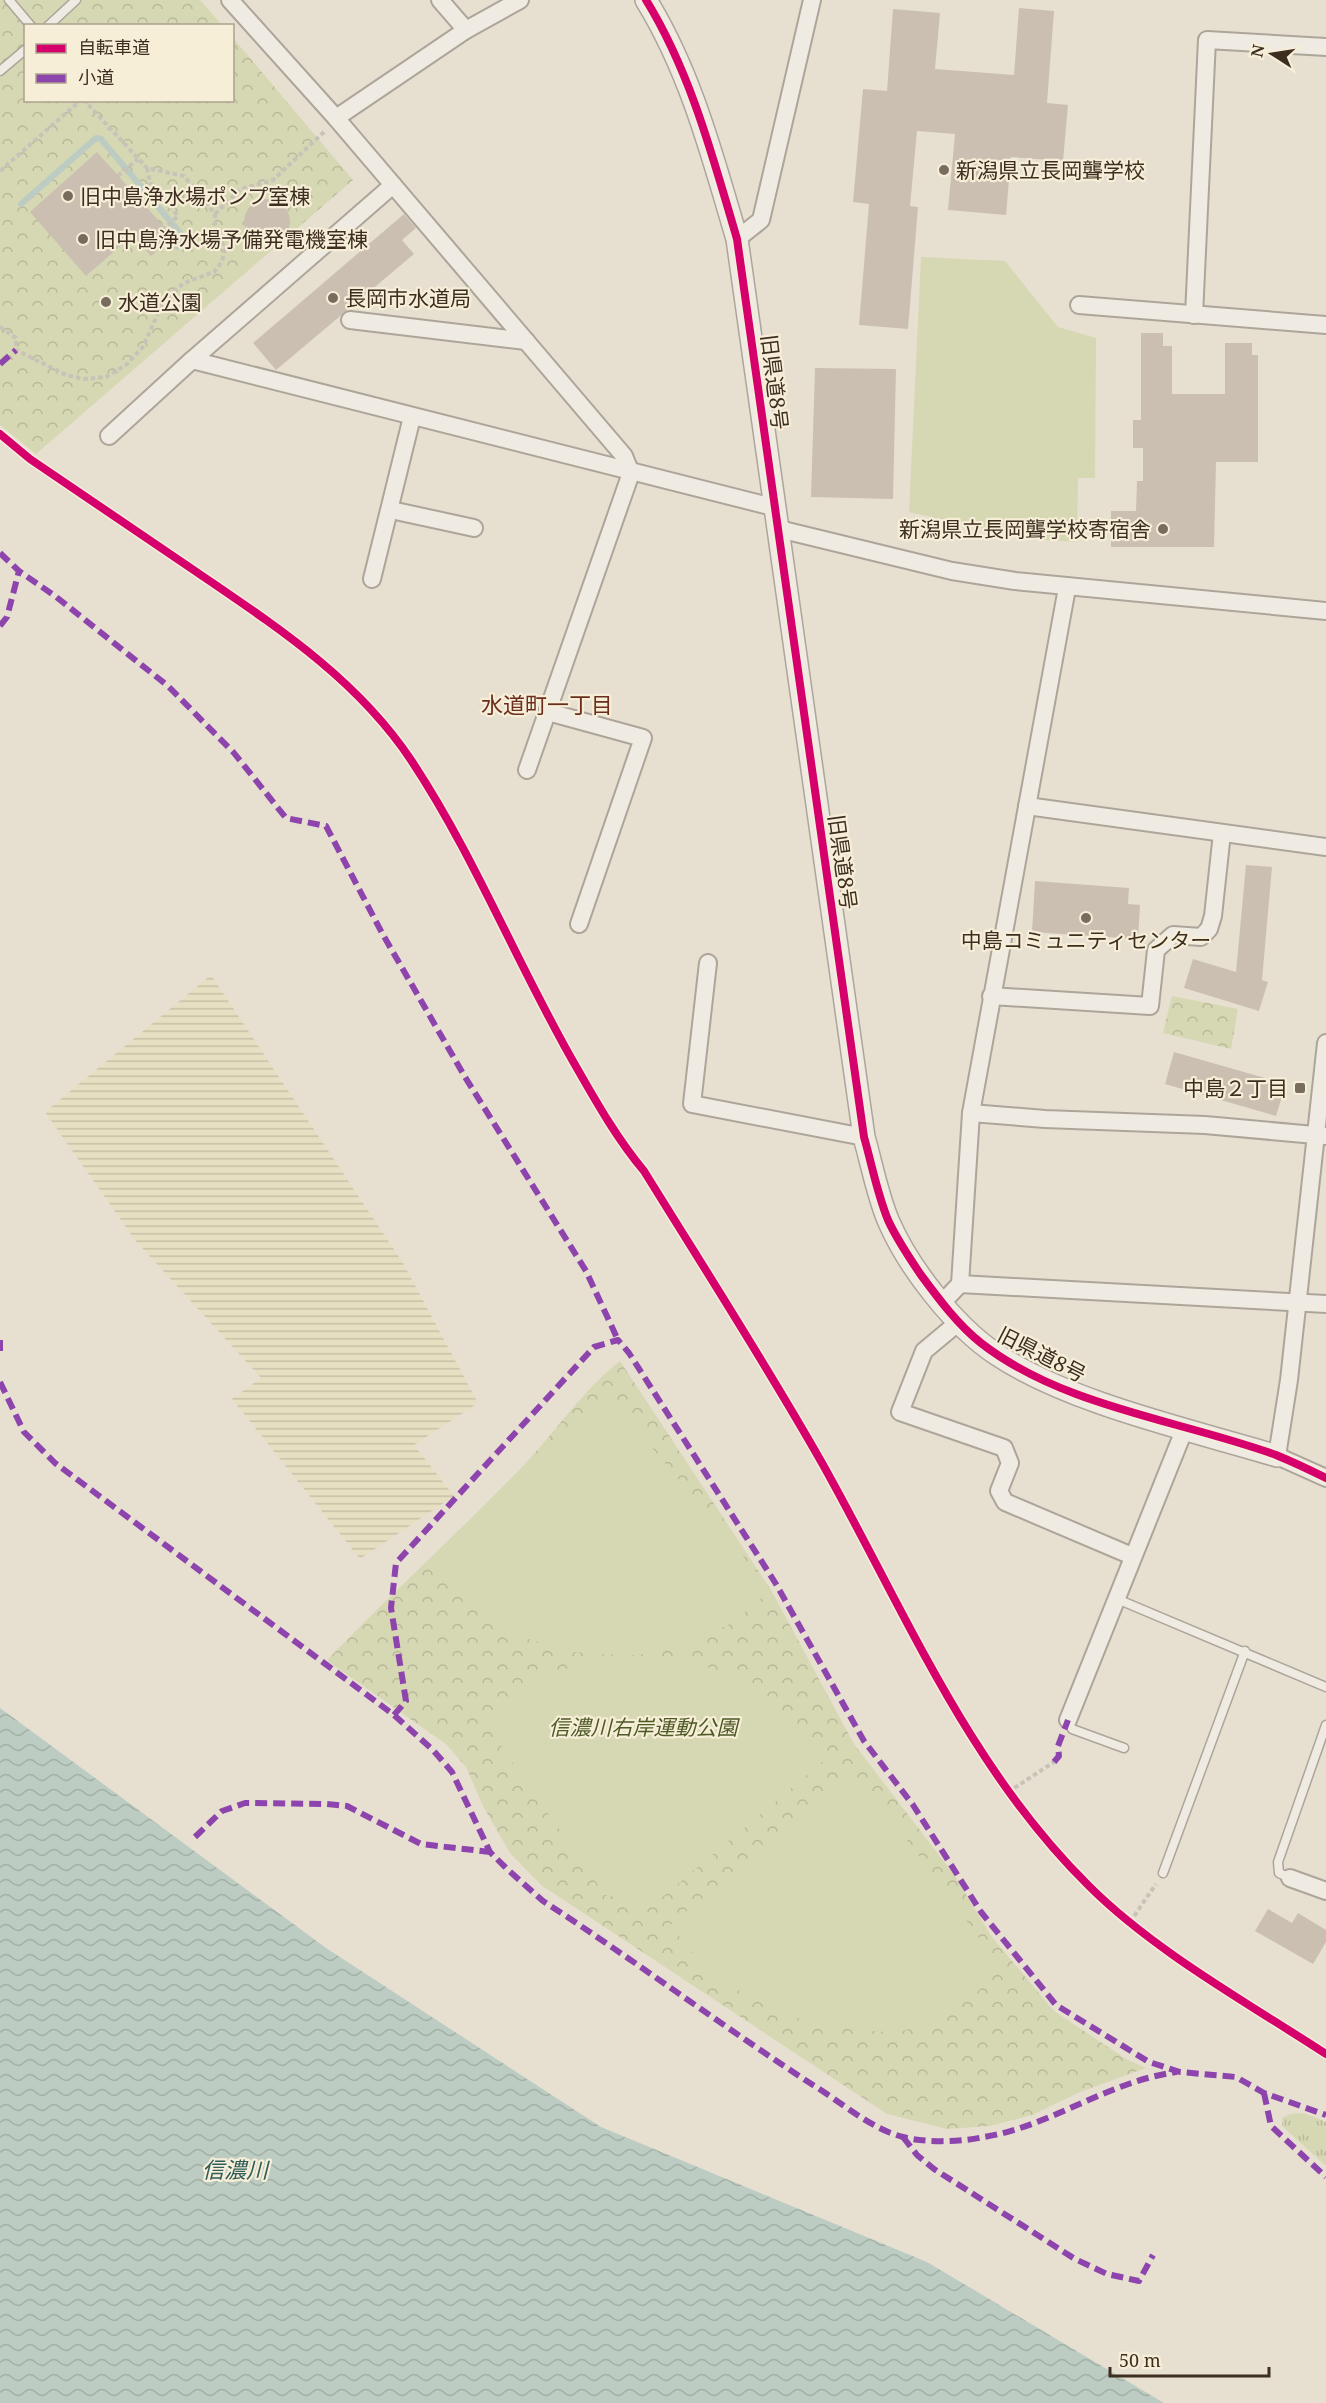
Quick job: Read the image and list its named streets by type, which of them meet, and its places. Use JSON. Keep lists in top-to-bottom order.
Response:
{
  "streets": {
    "street": ["旧県道8号"]
  },
  "districts": ["水道町一丁目"],
  "water": ["信濃川"],
  "parks": ["信濃川右岸運動公園"],
  "places": {
    "other": [
      "新潟県立長岡聾学校",
      "旧中島浄水場ポンプ室棟",
      "旧中島浄水場予備発電機室棟",
      "長岡市水道局",
      "水道公園",
      "新潟県立長岡聾学校寄宿舎",
      "中島コミュニティセンター"
    ],
    "transit": ["中島２丁目"]
  },
  "legend": ["自転車道", "小道"],
  "scale_bar": "50 m",
  "north": "left"
}
